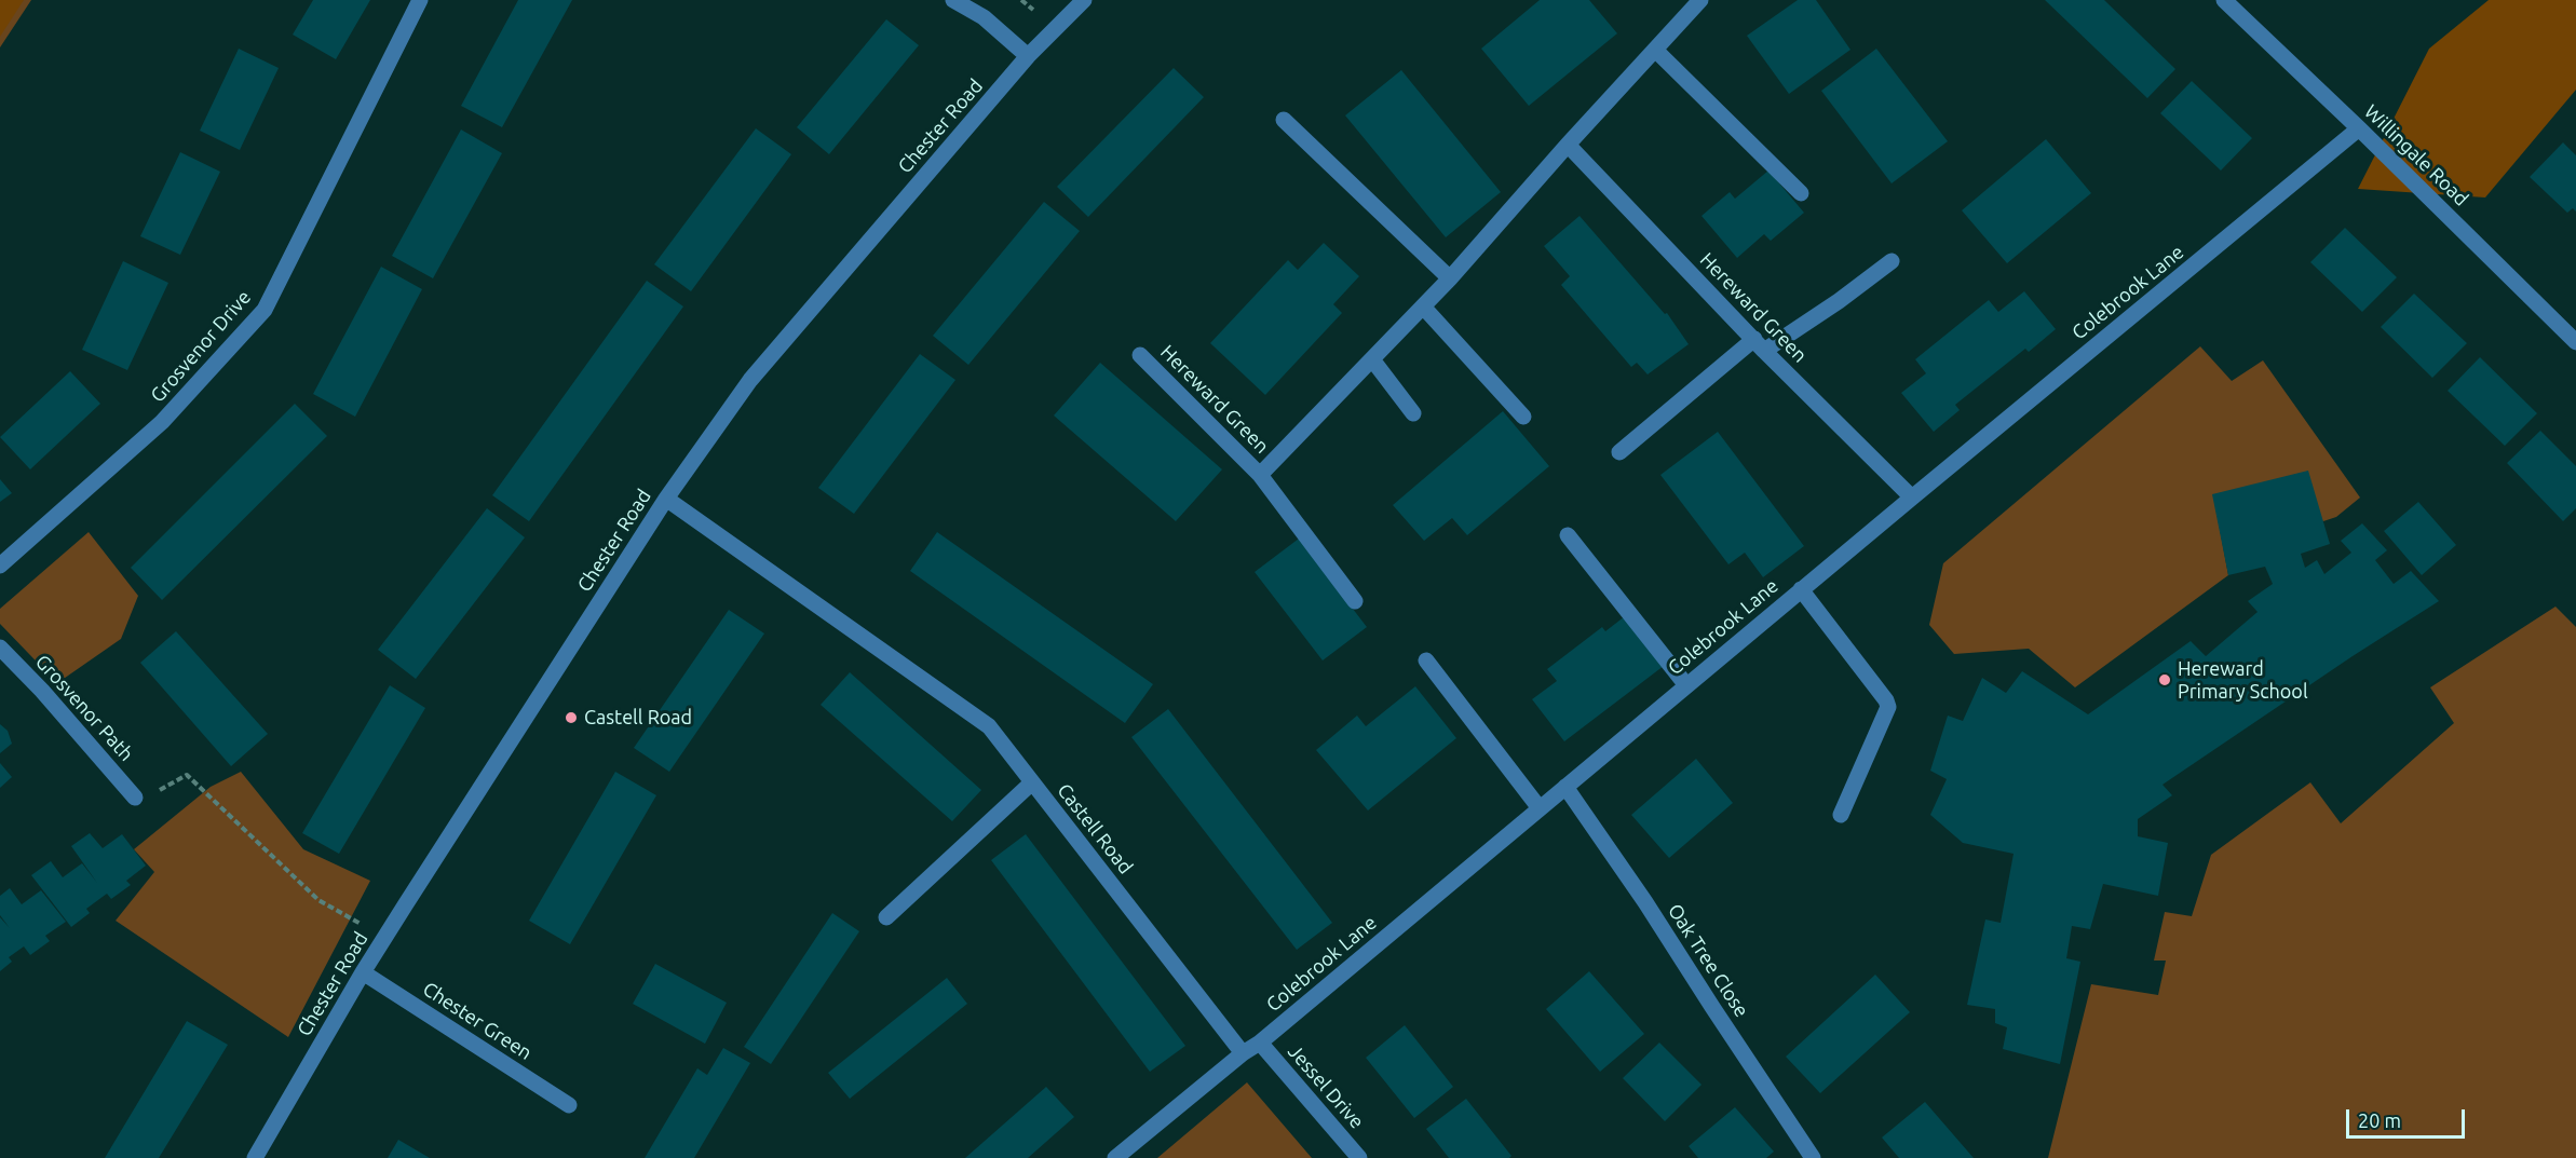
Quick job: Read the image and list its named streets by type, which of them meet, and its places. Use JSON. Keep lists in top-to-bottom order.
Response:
{
  "streets": {
    "street": [
      "Chester Road",
      "Willingale Road",
      "Colebrook Lane",
      "Hereward Green",
      "Grosvenor Drive",
      "Grosvenor Path",
      "Castell Road",
      "Oak Tree Close",
      "Chester Green",
      "Jessel Drive"
    ]
  },
  "crossings": [
    ["Chester Road", "Castell Road"],
    ["Chester Road", "Chester Green"],
    ["Willingale Road", "Colebrook Lane"],
    ["Colebrook Lane", "Hereward Green"],
    ["Colebrook Lane", "Castell Road"],
    ["Colebrook Lane", "Oak Tree Close"],
    ["Colebrook Lane", "Jessel Drive"]
  ],
  "places": ["Hereward Primary School", "Castell Road"],
  "scale_bar": "20 m"
}
